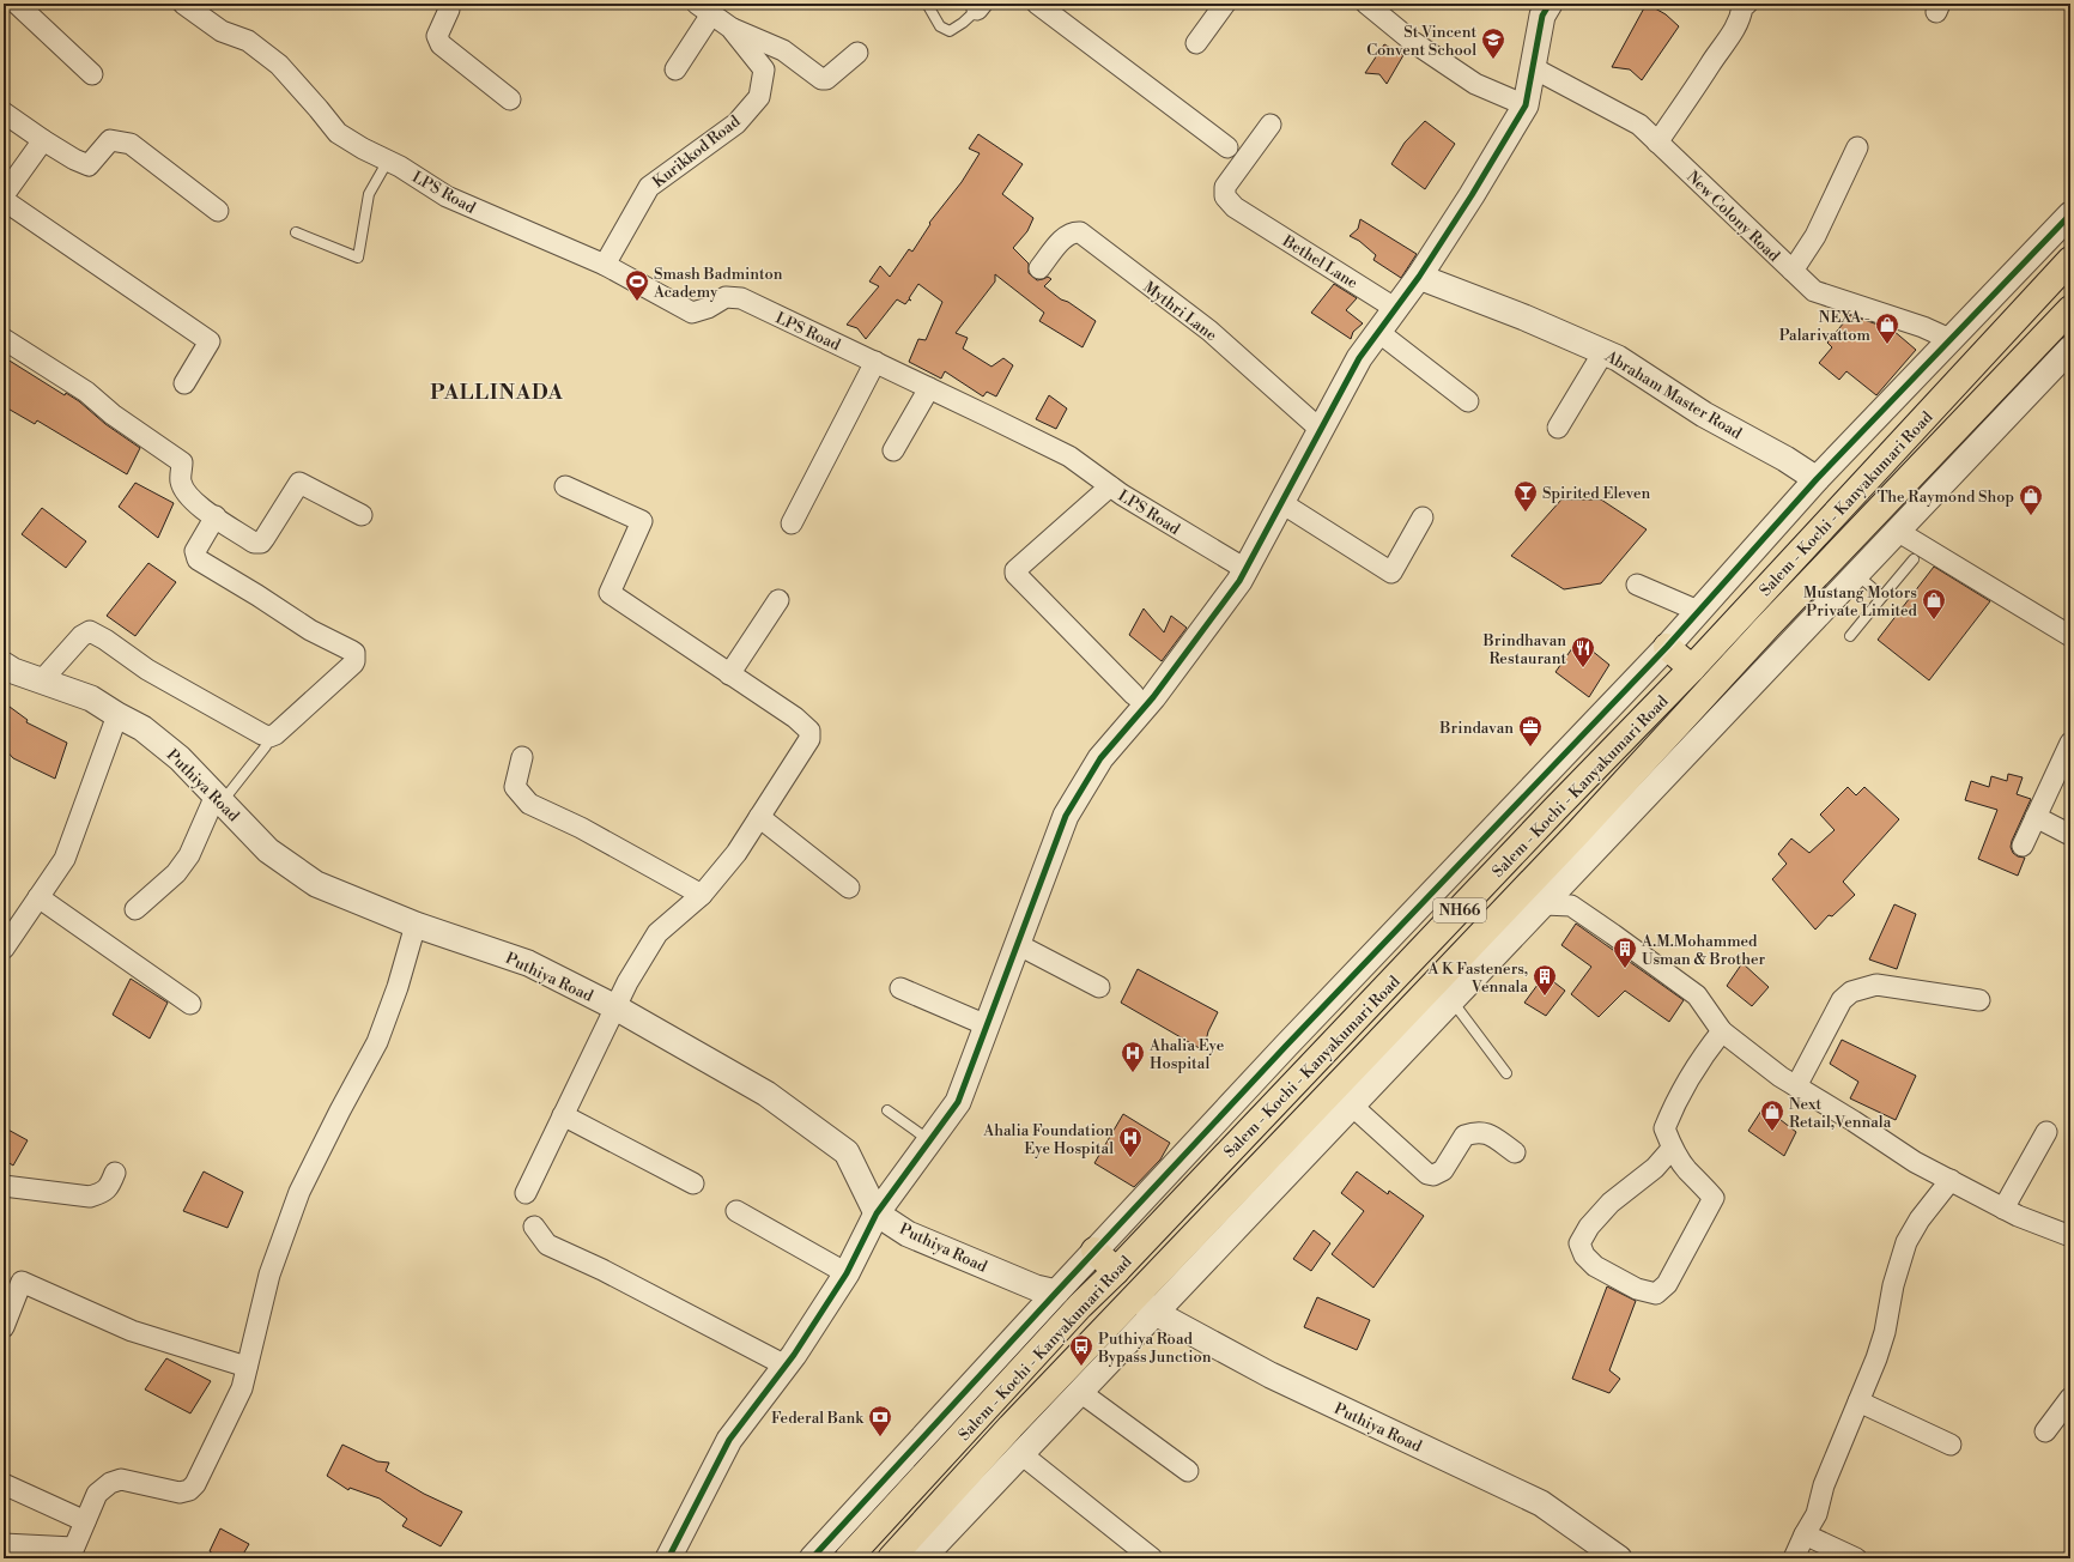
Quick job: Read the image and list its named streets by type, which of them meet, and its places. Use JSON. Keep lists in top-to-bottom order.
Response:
{
  "streets": {
    "highway": ["Salem - Kochi - Kanyakumari Road", "NH66"],
    "street": [
      "Kurikkod Road",
      "LPS Road",
      "New Colony Road",
      "Bethel Lane",
      "Mythri Lane",
      "Abraham Master Road",
      "Puthiya Road"
    ]
  },
  "crossings": [
    ["Kurikkod Road", "LPS Road"],
    ["Salem - Kochi - Kanyakumari Road", "Puthiya Road"]
  ],
  "districts": ["PALLINADA"],
  "places": {
    "school or university": ["St Vincent Convent School"],
    "sports": ["Smash Badminton Academy"],
    "shop": [
      "NEXA - Palarivattom",
      "The Raymond Shop",
      "Mustang Motors Private Limited",
      "Next Retail,Vennala"
    ],
    "bar": ["Spirited Eleven"],
    "restaurant": ["Brindhavan Restaurant"],
    "office": ["Brindavan"],
    "building": ["A.M.Mohammed Usman & Brother", "A K Fasteners, Vennala"],
    "hospital": ["Ahalia Eye Hospital", "Ahalia Foundation Eye Hospital"],
    "bus stop": ["Puthiya Road Bypass Junction"],
    "bank": ["Federal Bank"]
  }
}
